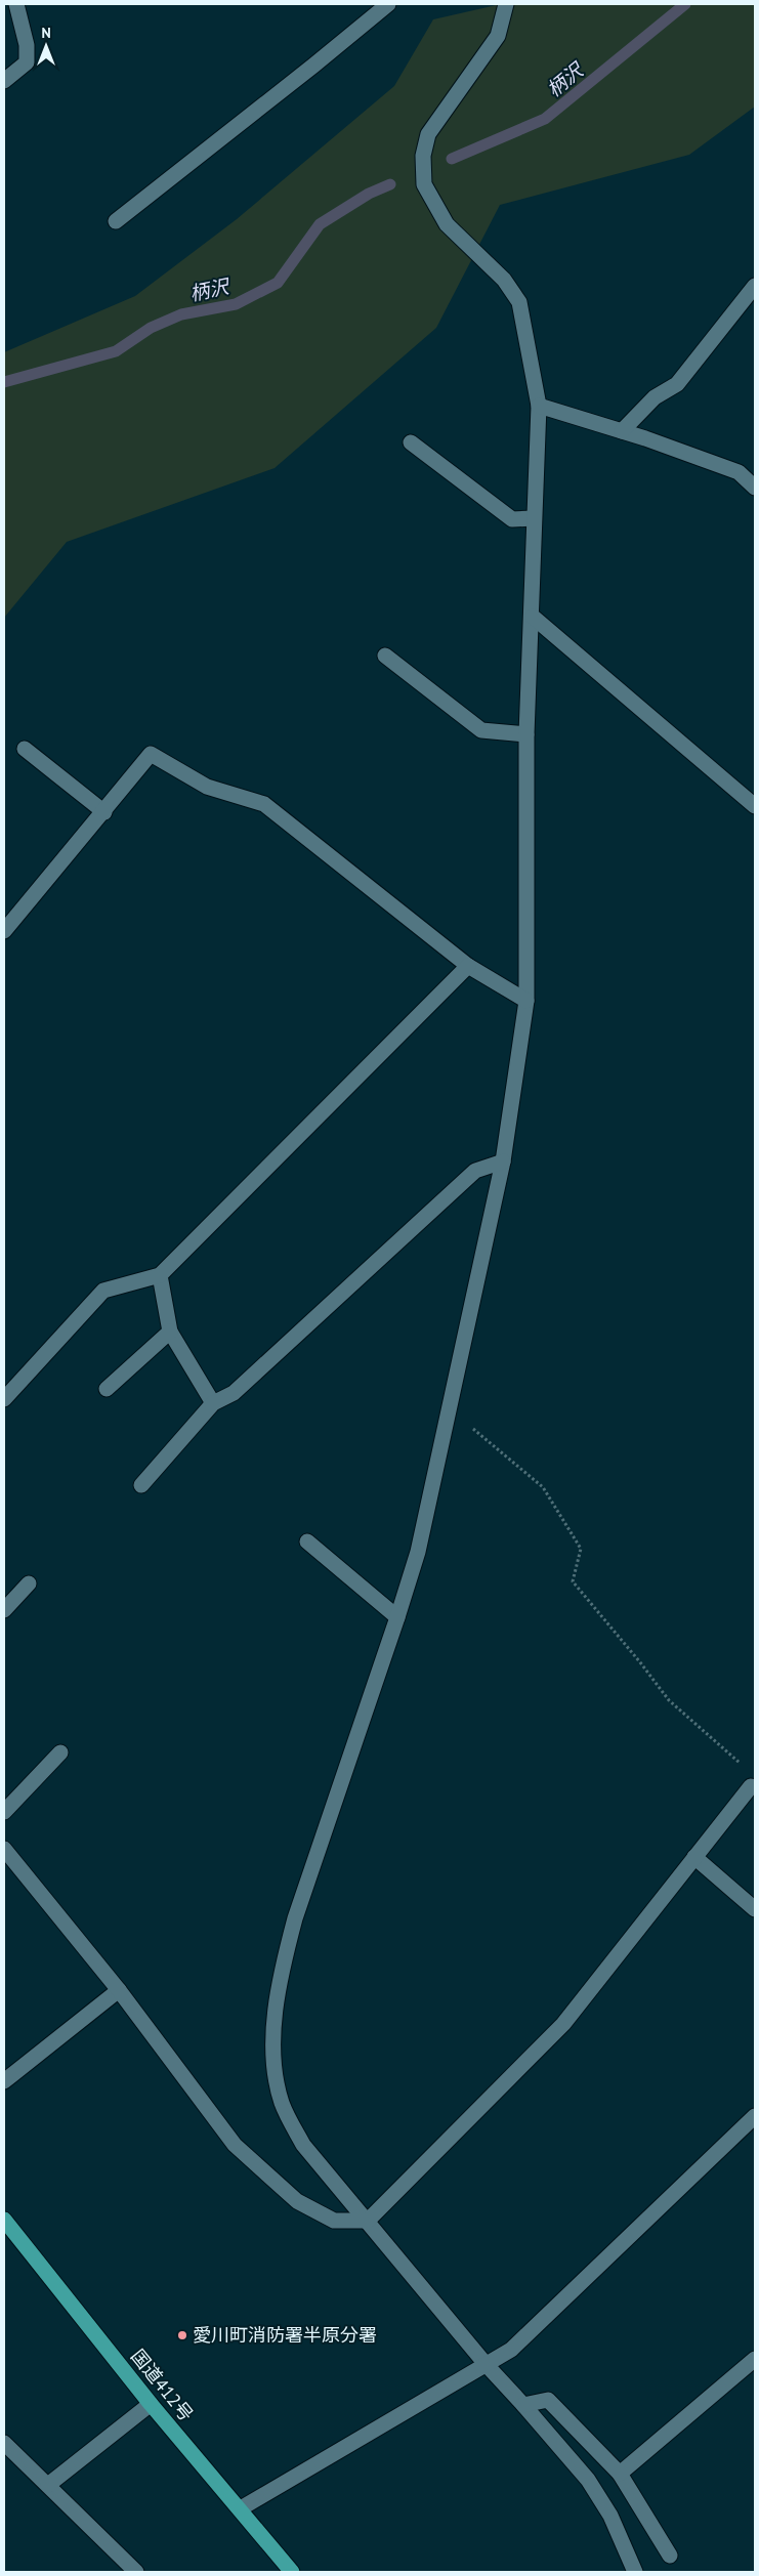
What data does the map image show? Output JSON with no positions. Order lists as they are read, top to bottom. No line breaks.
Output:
{"streets":{"highway":["国道412号"]},"water":["柄沢"],"places":["愛川町消防署半原分署"],"north":"top"}
